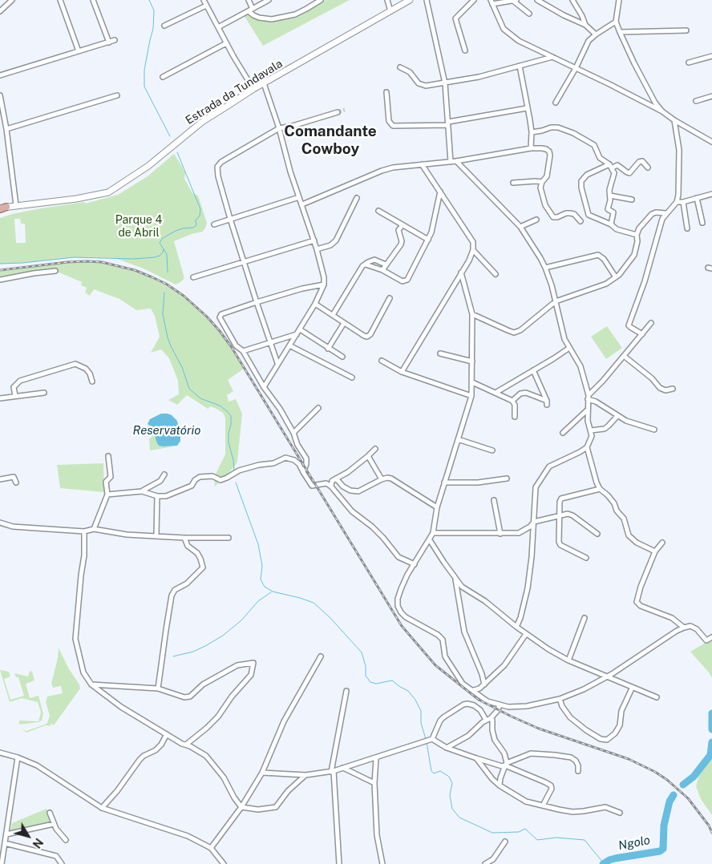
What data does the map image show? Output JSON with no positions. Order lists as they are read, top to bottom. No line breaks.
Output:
{"streets":{"main road":["Estrada da Tundavala"]},"districts":["Comandante Cowboy"],"water":["Reservatório","Ngolo"],"parks":["Parque 4 de Abril"],"north":"bottom right"}
